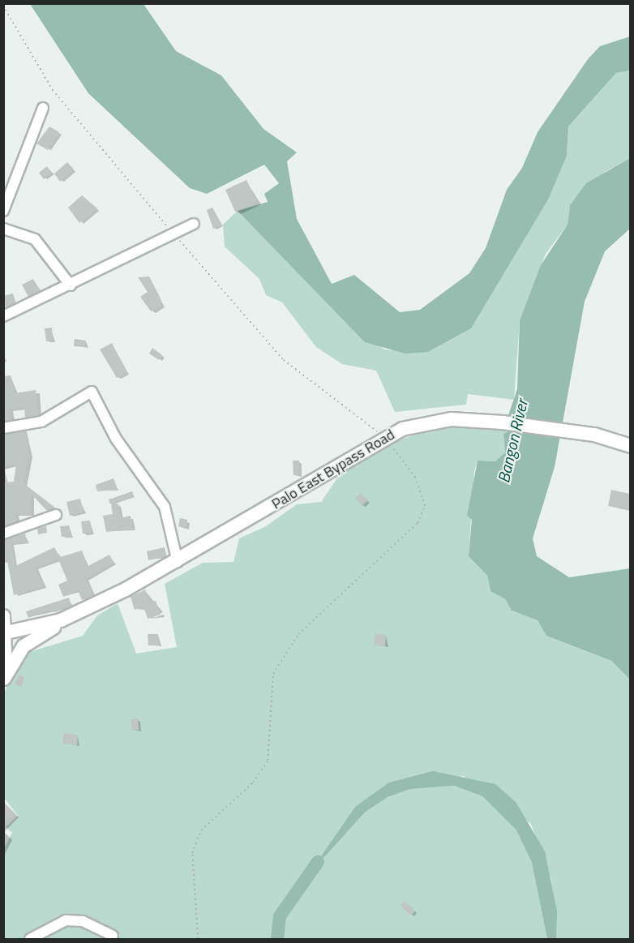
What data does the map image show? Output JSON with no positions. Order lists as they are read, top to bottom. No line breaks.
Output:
{"streets":{"main road":["Palo East Bypass Road"]},"water":["Bangon River"]}
